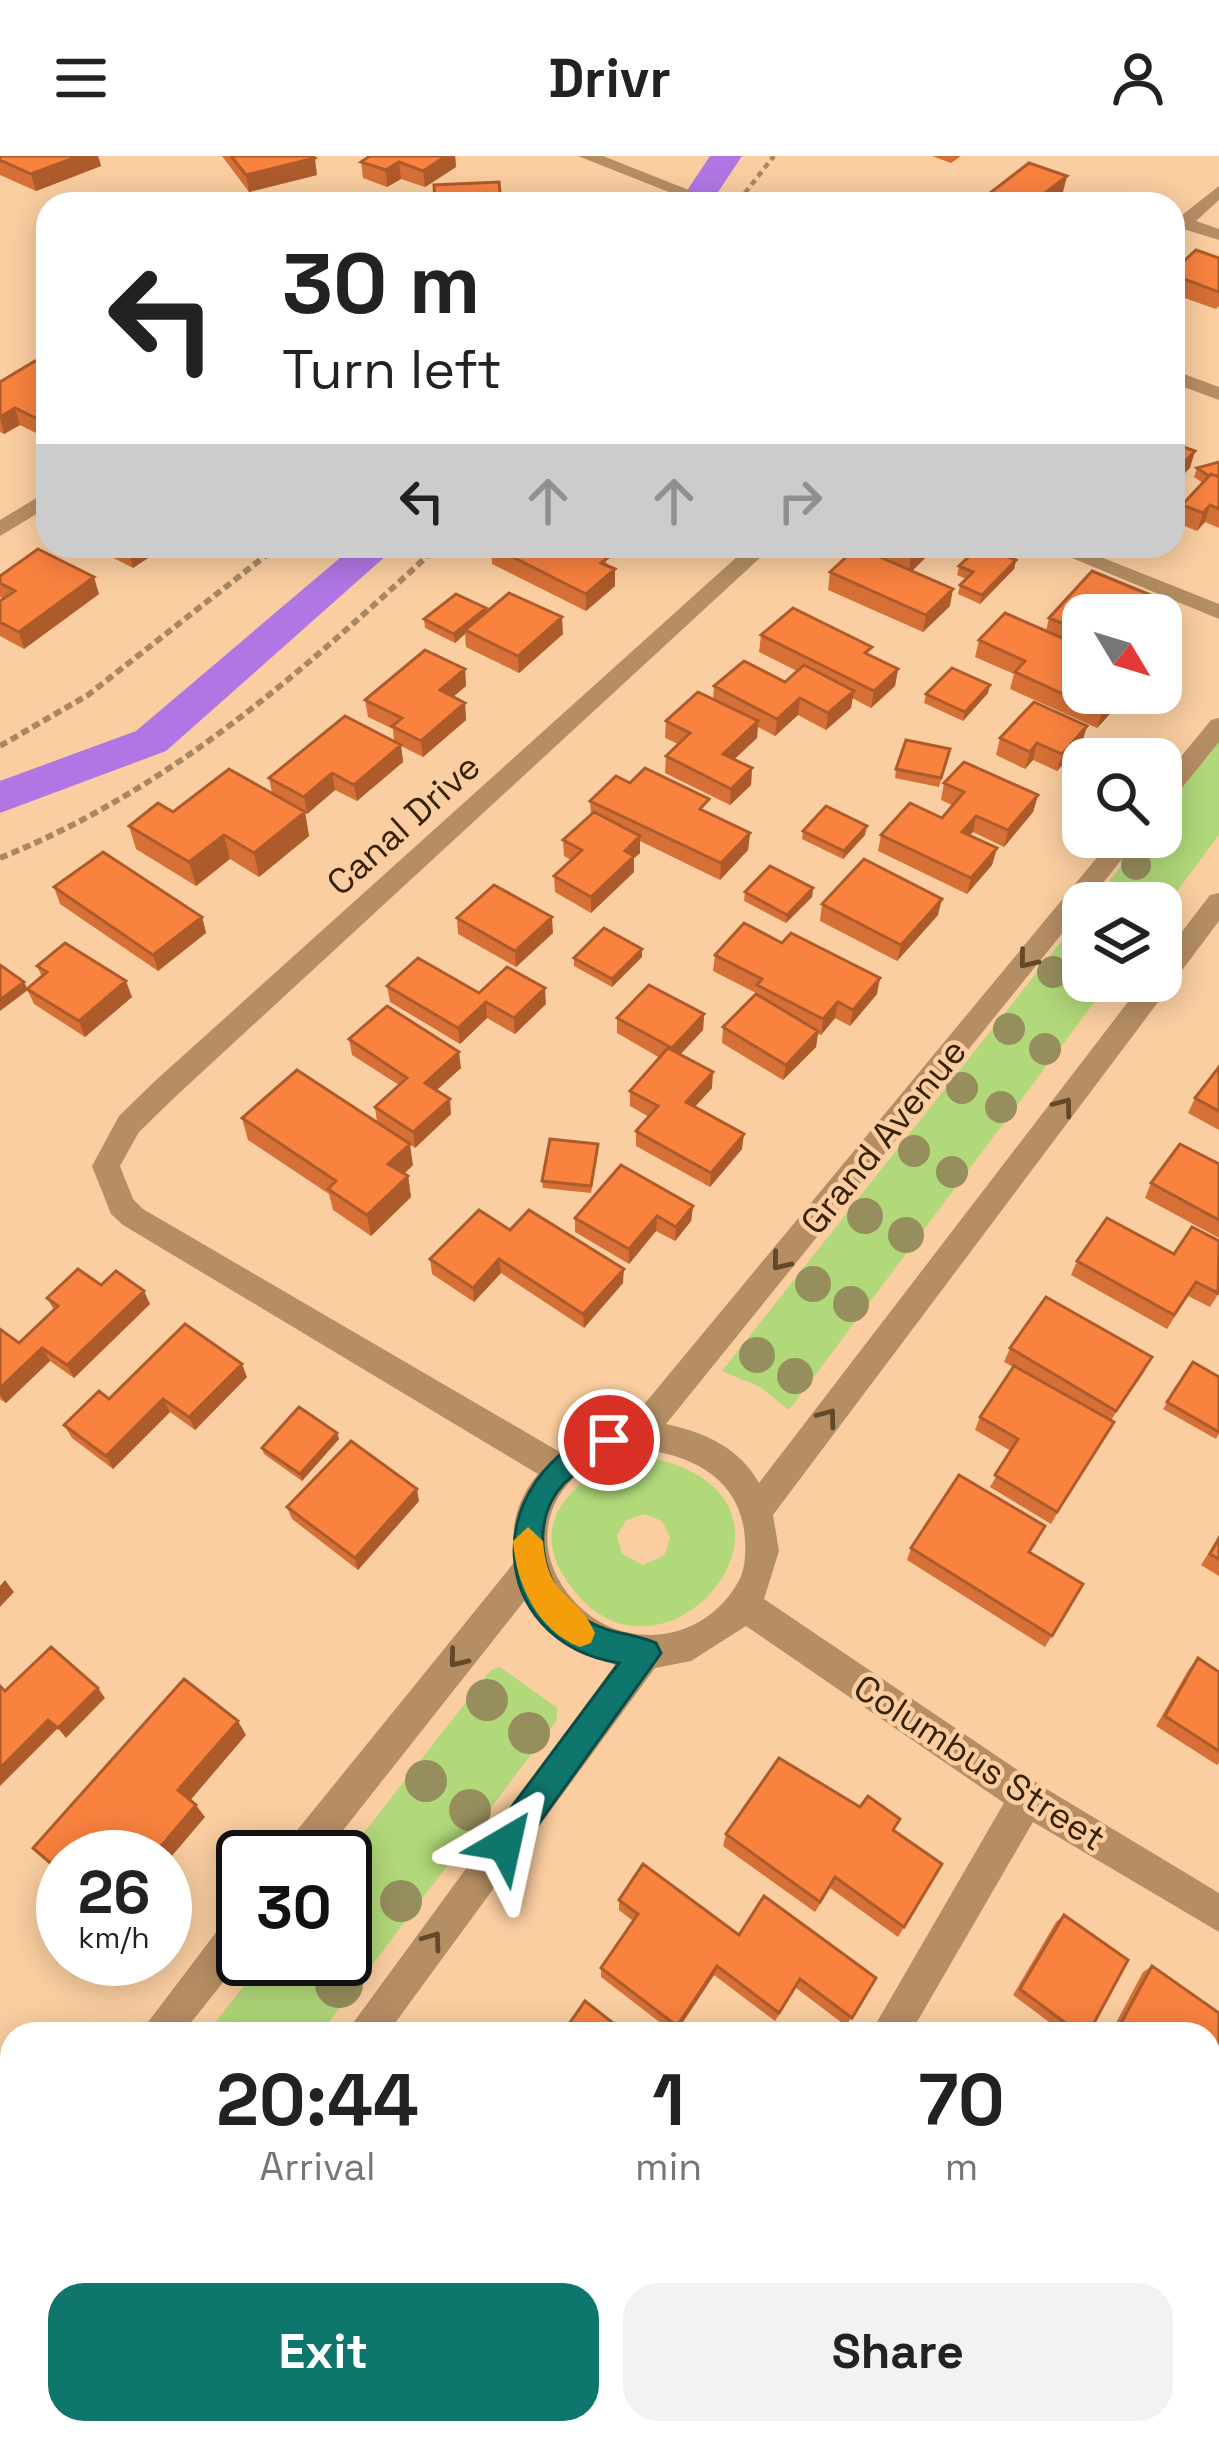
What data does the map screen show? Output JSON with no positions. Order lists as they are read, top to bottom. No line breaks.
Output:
{"streets":{"street":["Canal Drive","Grand Avenue","Columbus Street"]},"crossings":[["Canal Drive","Grand Avenue"],["Canal Drive","Columbus Street"],["Grand Avenue","Columbus Street"]],"north":"bottom right","page":{"header":"Drivr","turn":["30 m","Turn left"],"speed":"26 km/h","limit":"30","eta":["20:44","Arrival","1","min","70","m"],"buttons":["Exit","Share"]}}
